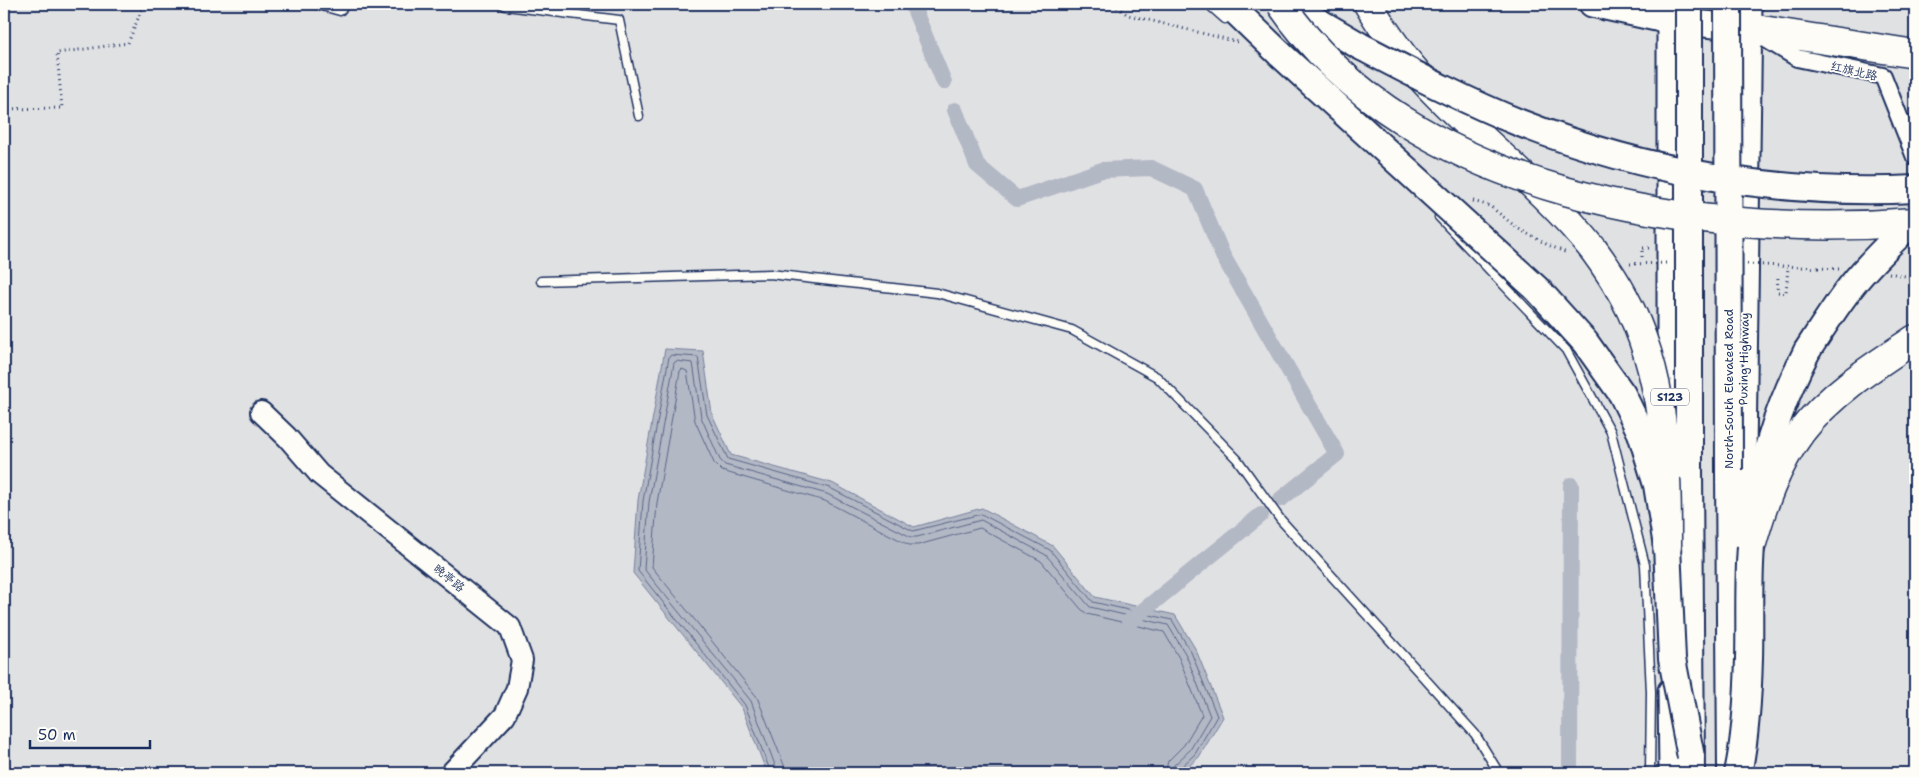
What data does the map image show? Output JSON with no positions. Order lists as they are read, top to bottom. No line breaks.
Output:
{"streets":{"highway":["North-South Elevated Road"],"main road":["Puxing Highway"],"street":["红旗北路","晚亭路"]},"crossings":[["红旗北路","Puxing Highway"]],"scale_bar":"50 m"}
